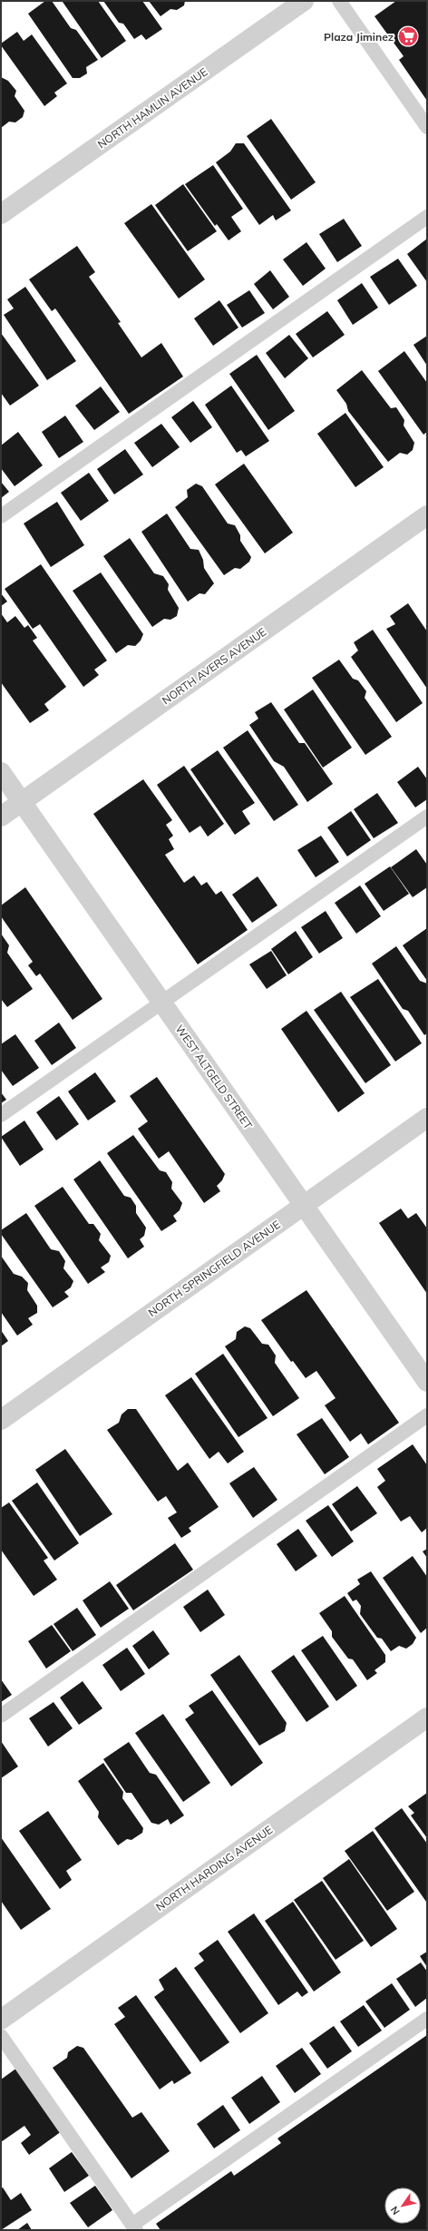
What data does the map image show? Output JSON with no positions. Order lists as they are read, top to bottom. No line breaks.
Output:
{"streets":{"street":["NORTH HAMLIN AVENUE","NORTH AVERS AVENUE","WEST ALTGELD STREET","NORTH SPRINGFIELD AVENUE","NORTH HARDING AVENUE"]},"crossings":[["NORTH AVERS AVENUE","WEST ALTGELD STREET"],["WEST ALTGELD STREET","NORTH SPRINGFIELD AVENUE"]],"places":{"supermarket":["Plaza Jiminez"]},"north":"bottom left"}
